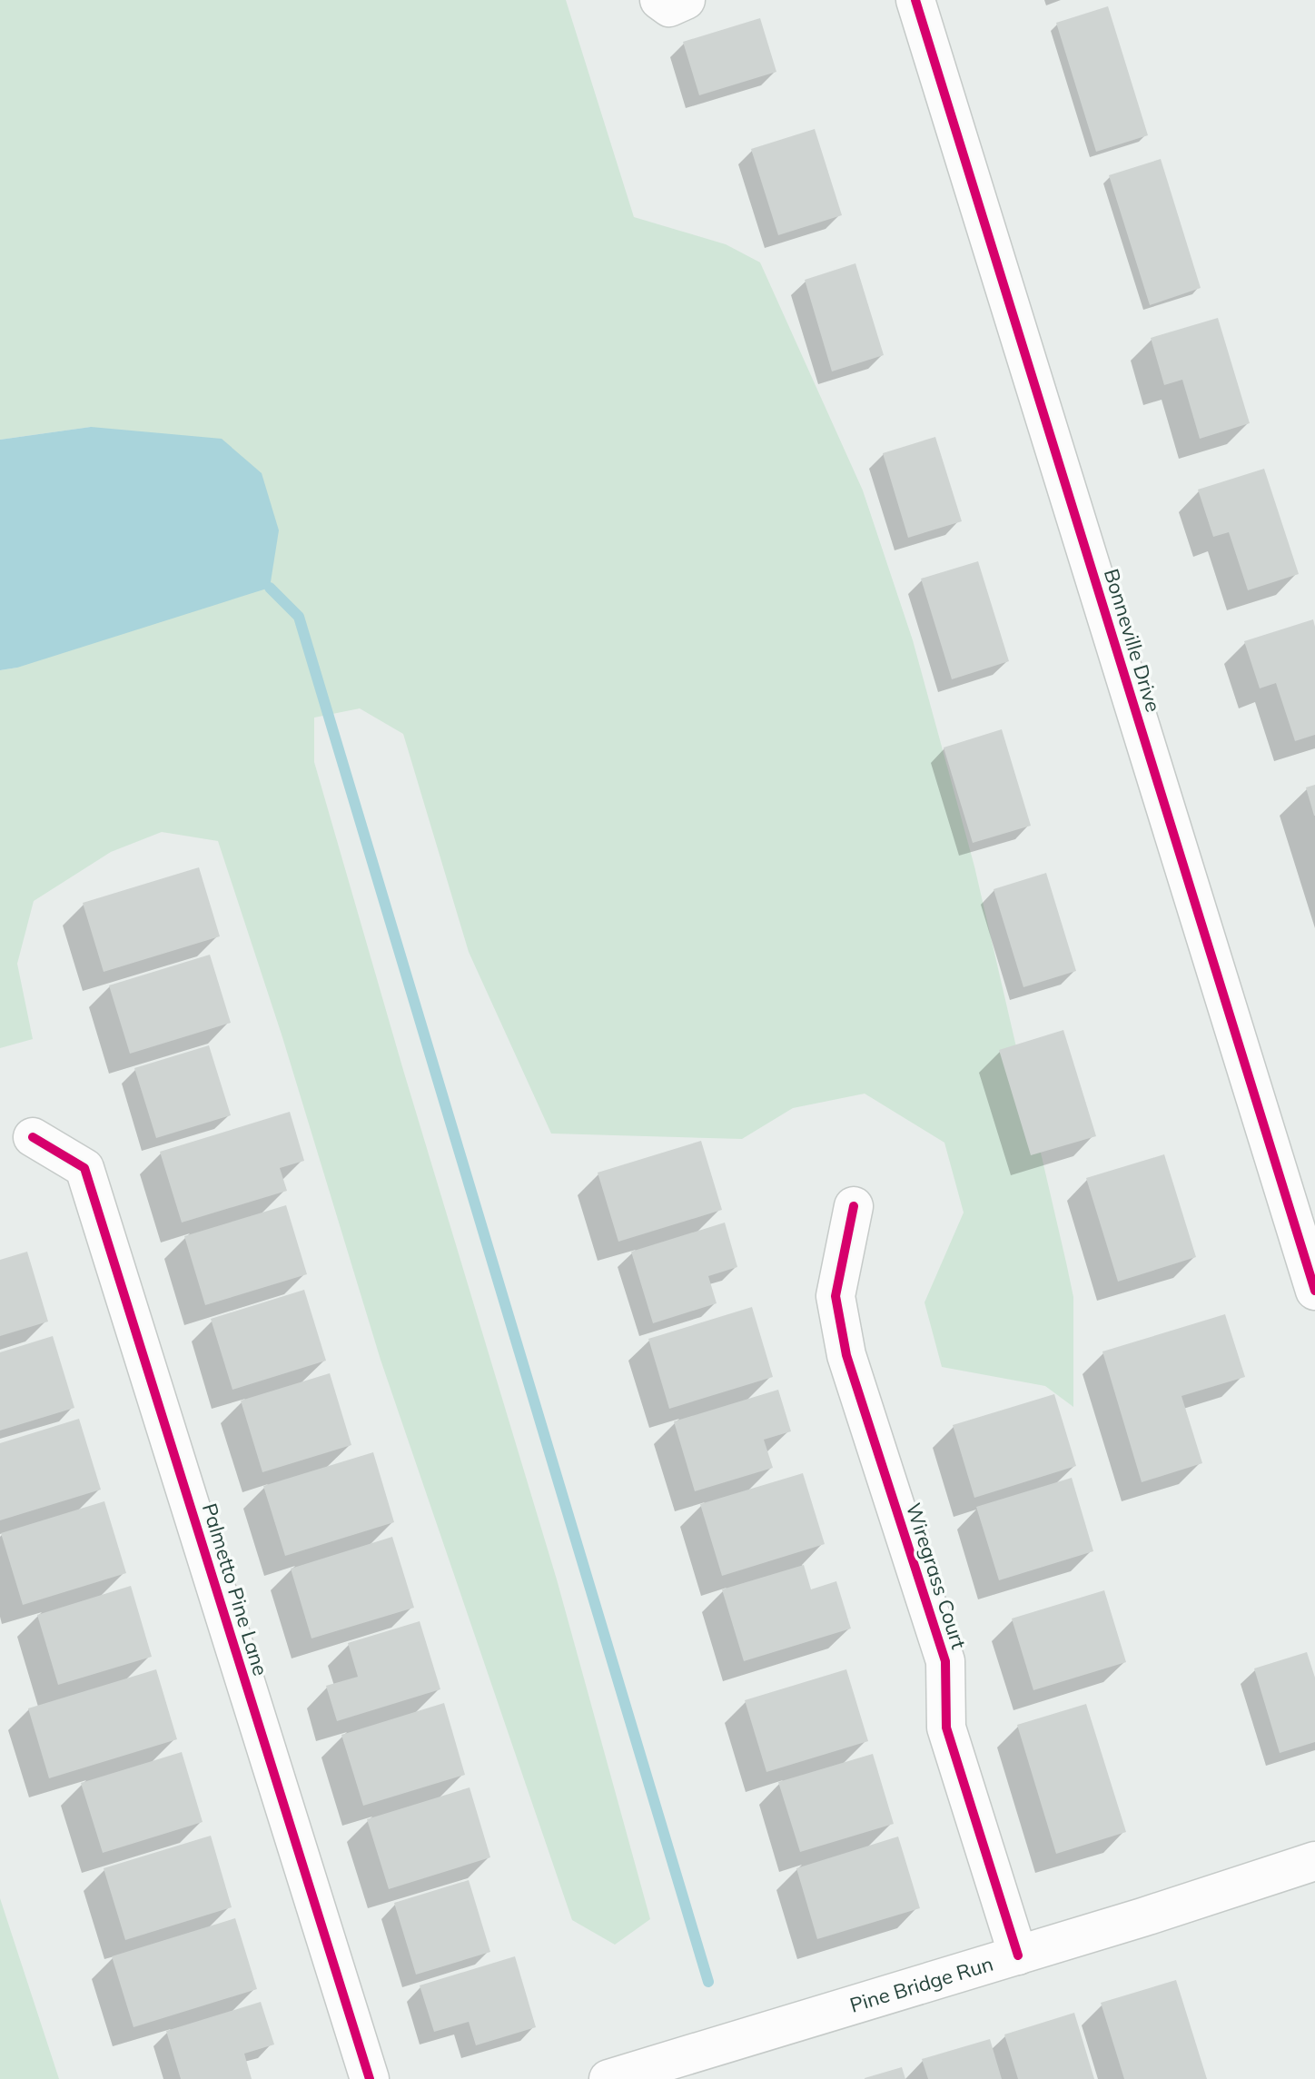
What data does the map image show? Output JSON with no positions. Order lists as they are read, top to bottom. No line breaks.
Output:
{"streets":{"street":["Bonneville Drive","Wiregrass Court","Palmetto Pine Lane","Pine Bridge Run"]},"crossings":[["Wiregrass Court","Pine Bridge Run"]]}
